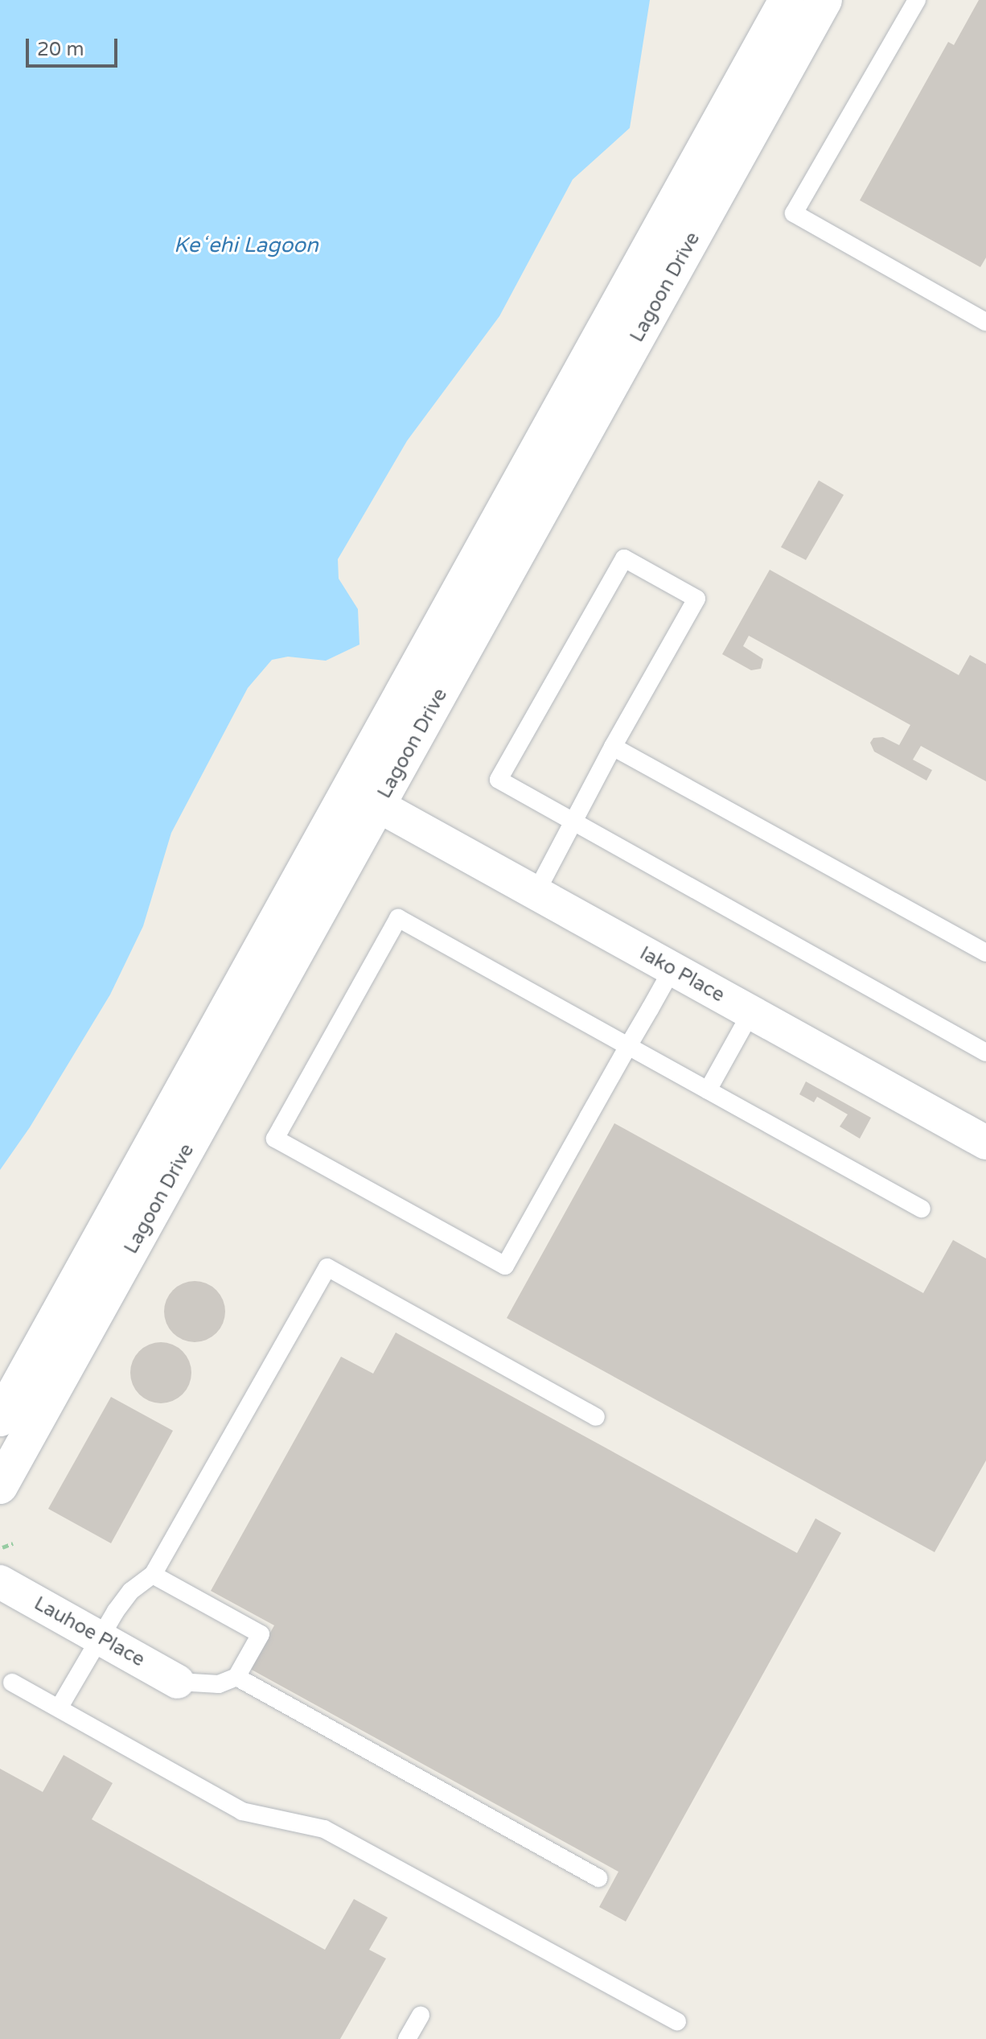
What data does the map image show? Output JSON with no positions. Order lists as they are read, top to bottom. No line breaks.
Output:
{"streets":{"street":["Lagoon Drive","Iako Place","Lauhoe Place"]},"crossings":[["Lagoon Drive","Iako Place"]],"water":["Keʻehi Lagoon"],"scale_bar":"20 m"}
